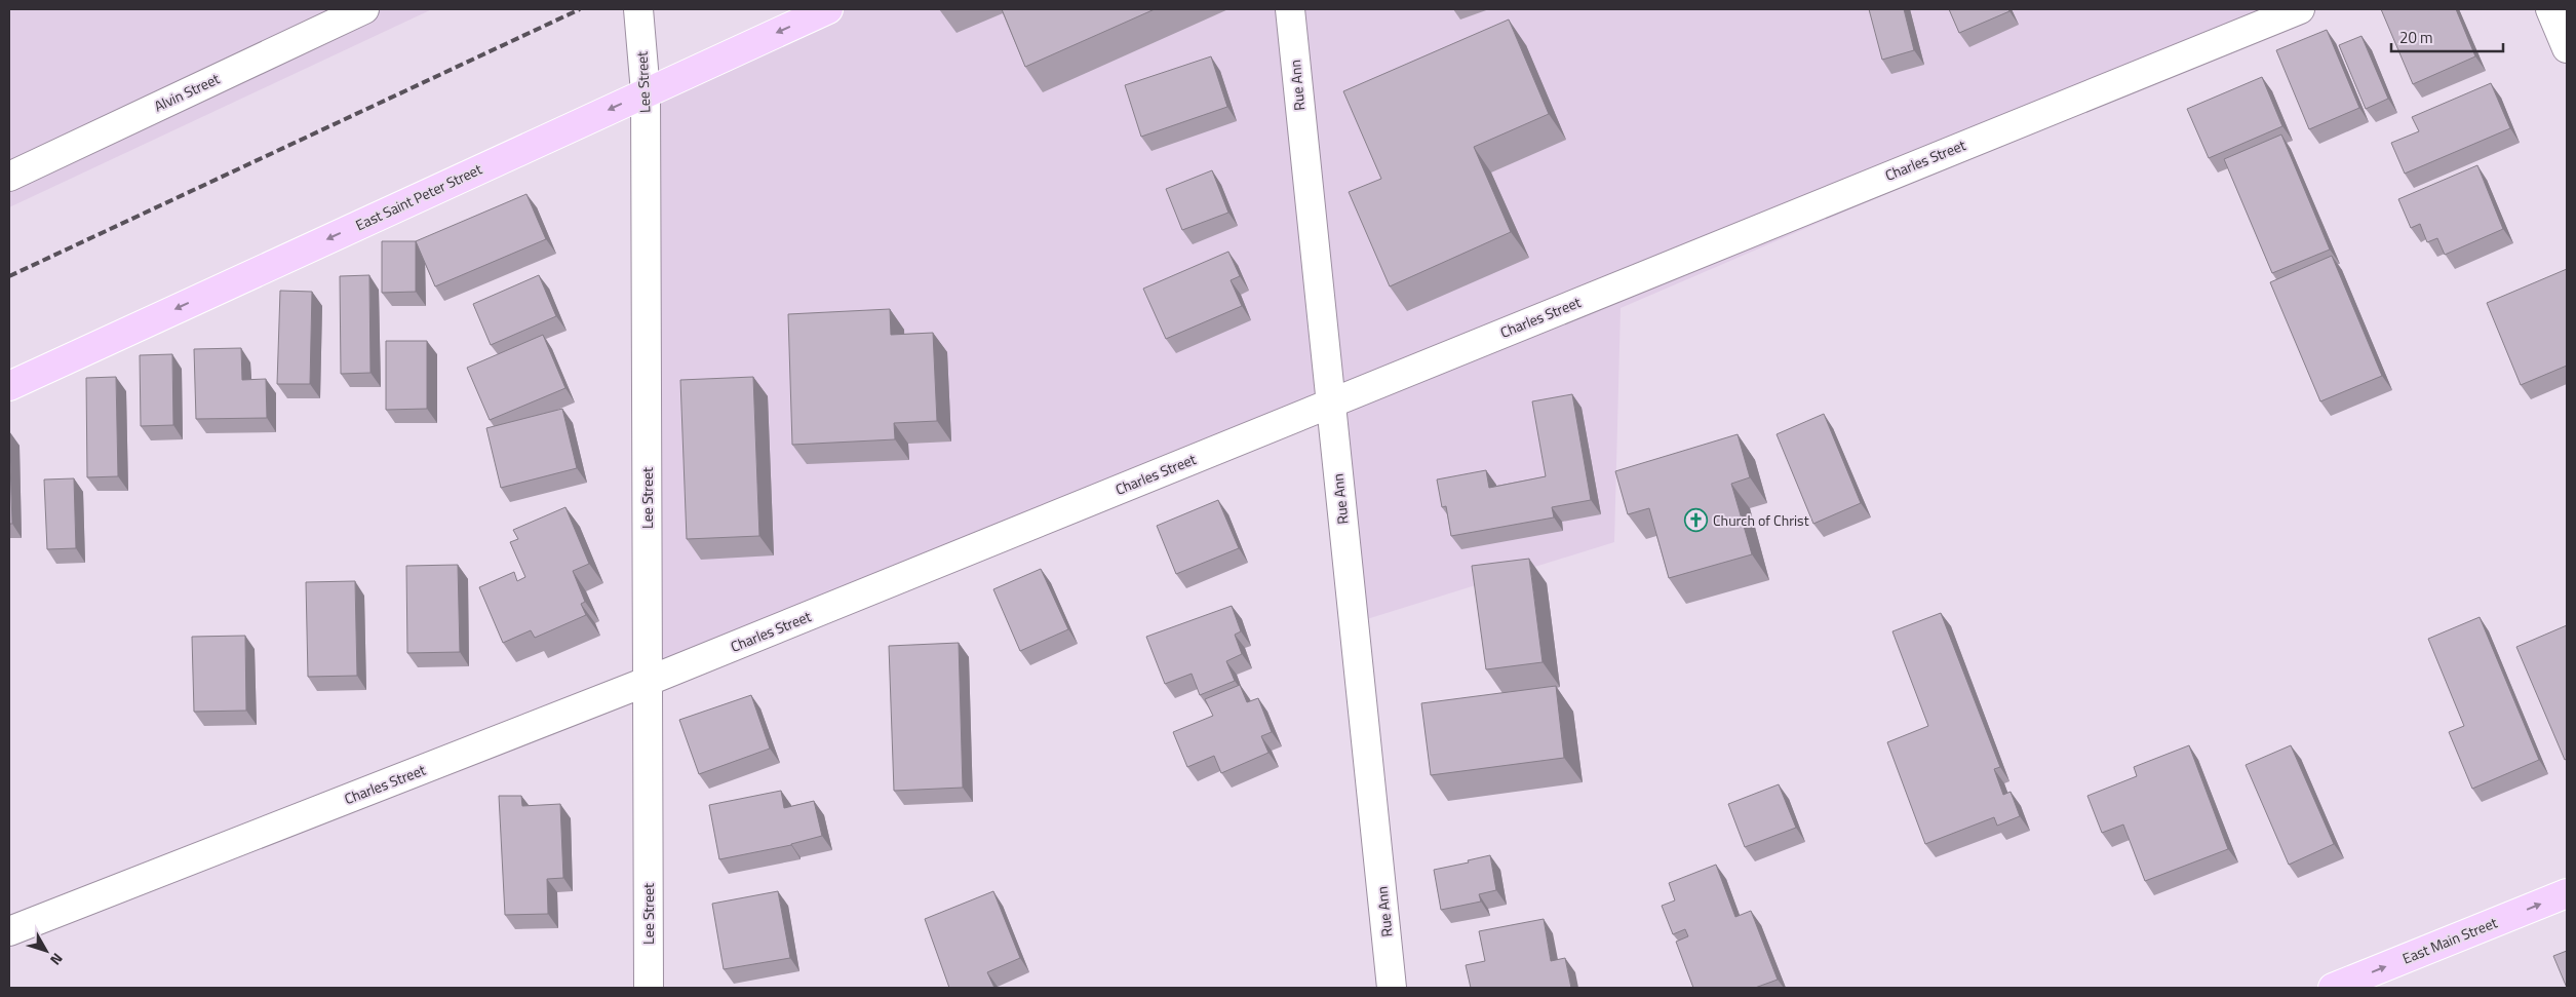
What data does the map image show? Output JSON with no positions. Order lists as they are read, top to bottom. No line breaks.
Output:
{"streets":{"main road":["East Saint Peter Street","East Main Street"],"street":["Lee Street","Rue Ann","Alvin Street","Charles Street"]},"crossings":[["Lee Street","Charles Street"],["Lee Street","East Saint Peter Street"],["Rue Ann","Charles Street"]],"one_way":["East Saint Peter Street","East Main Street"],"places":{"church":["Church of Christ"]},"scale_bar":"20 m","north":"bottom right"}
